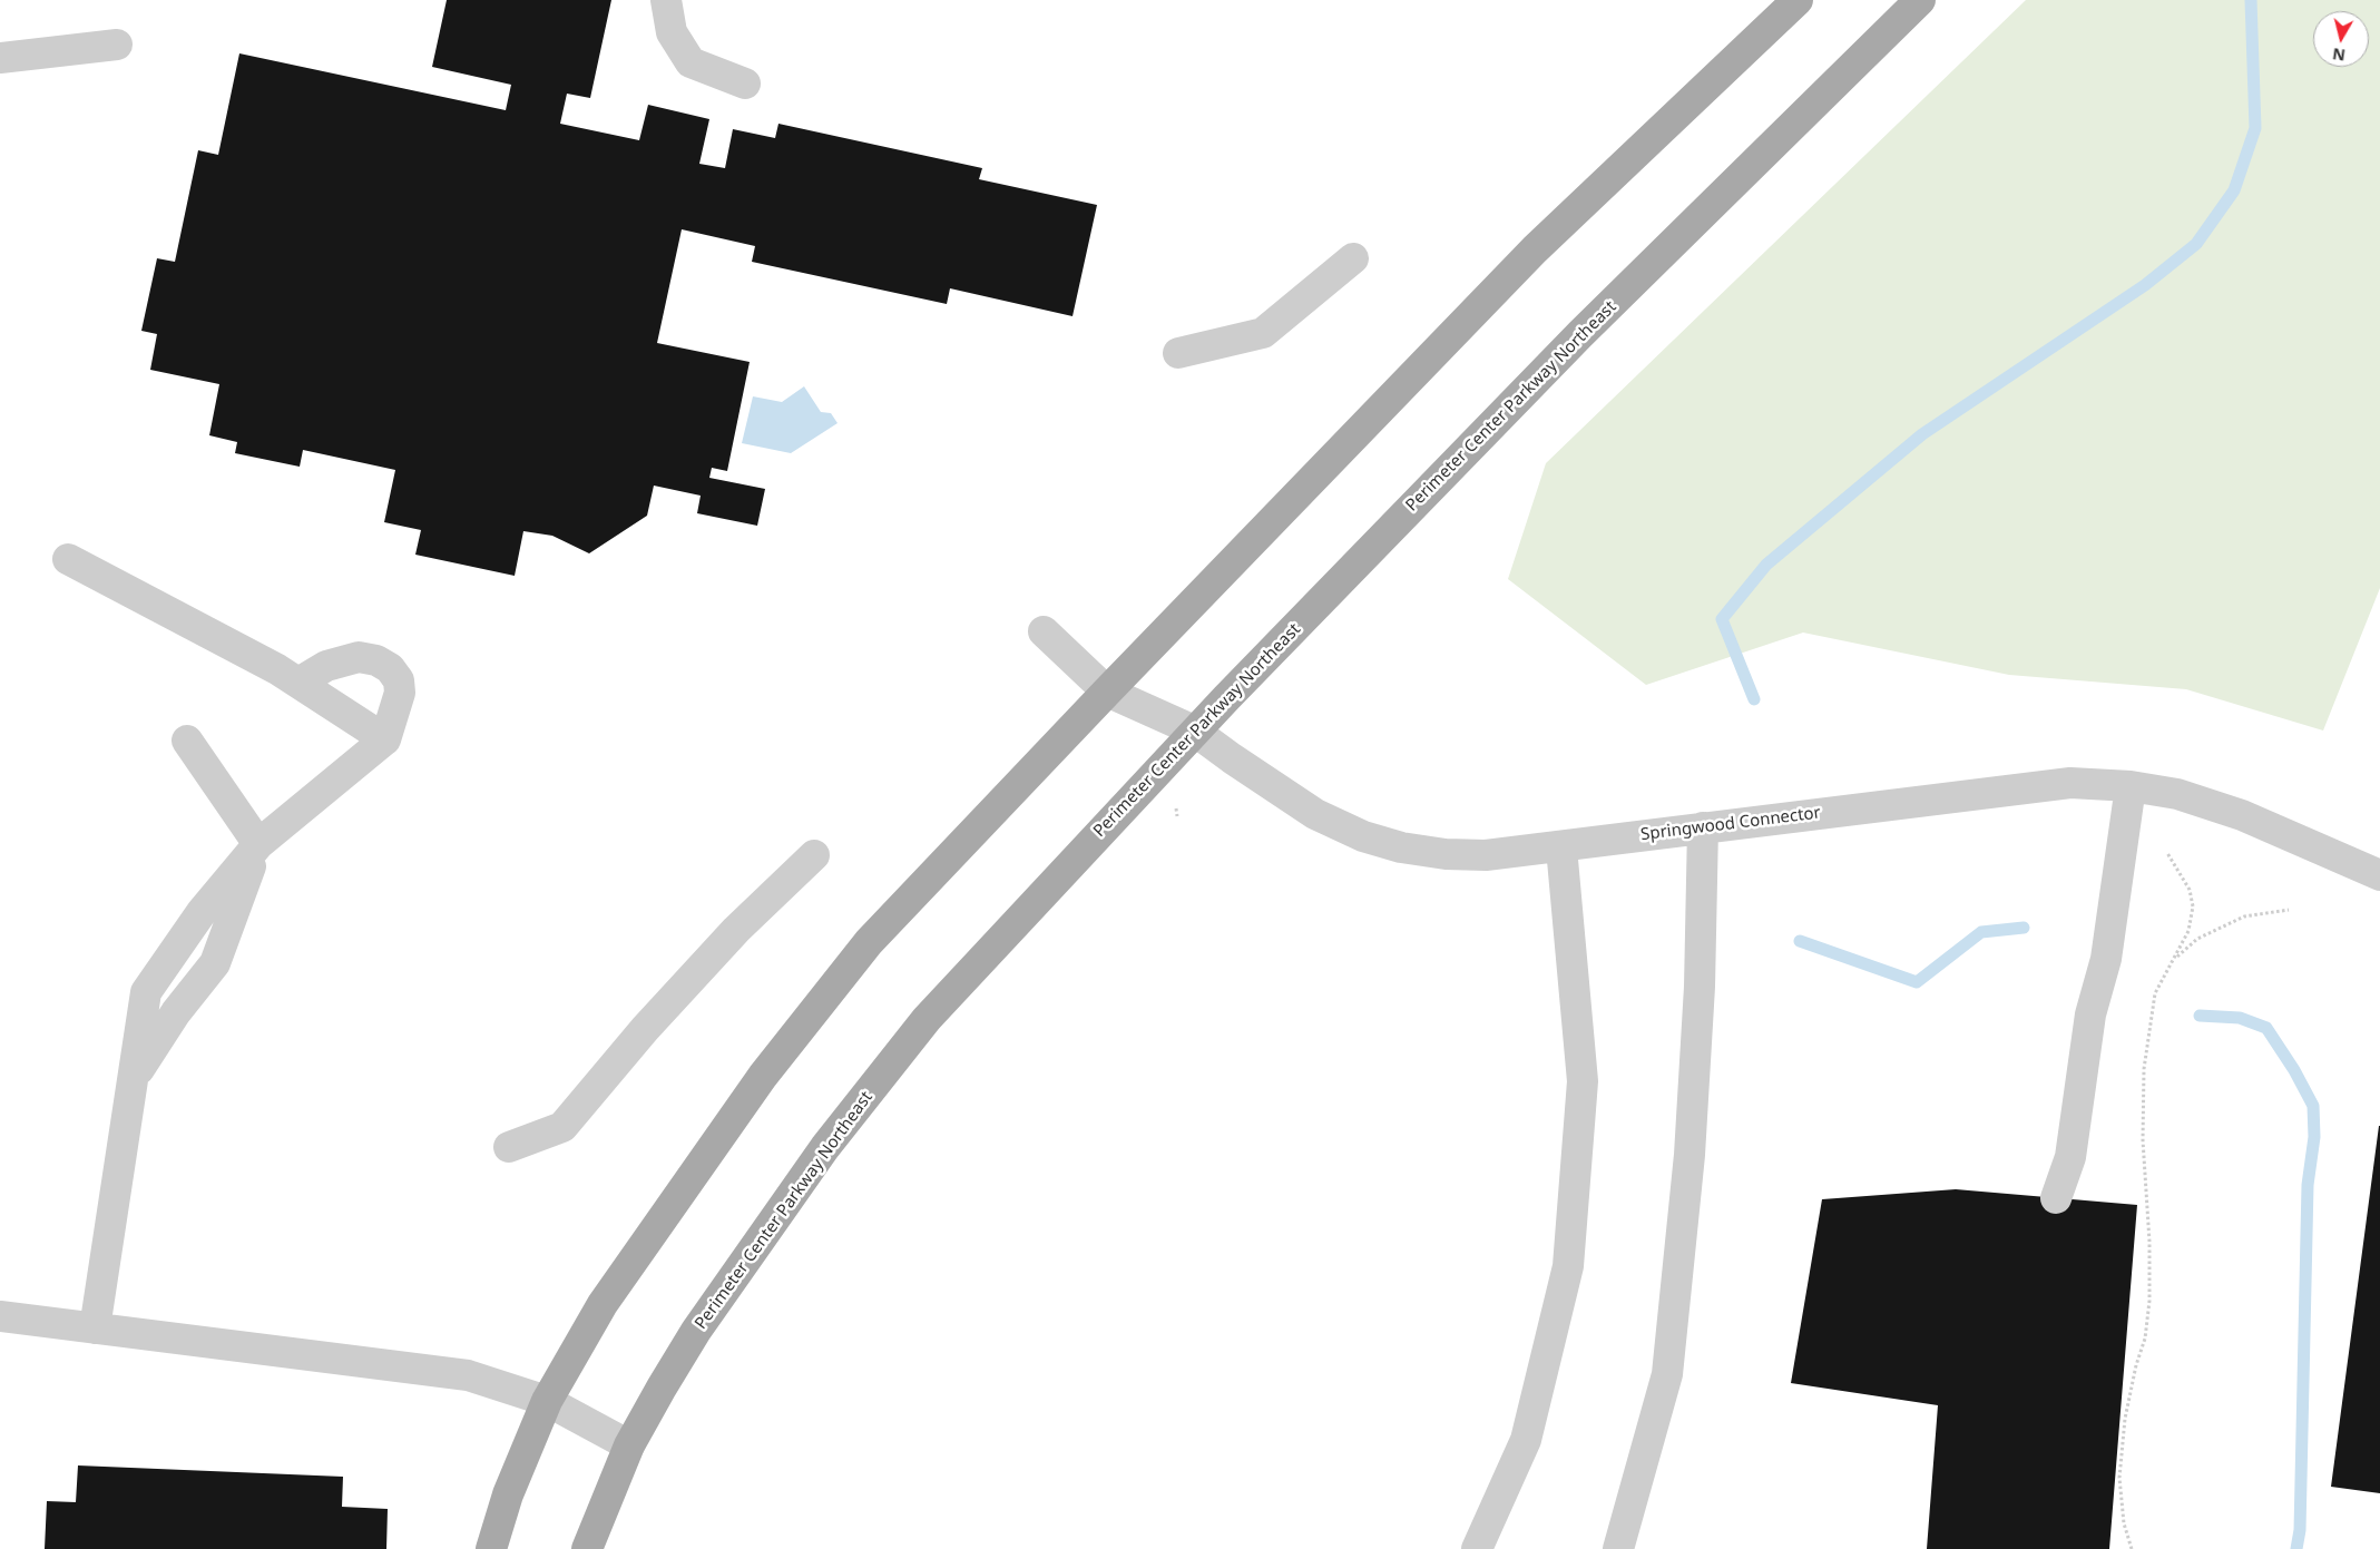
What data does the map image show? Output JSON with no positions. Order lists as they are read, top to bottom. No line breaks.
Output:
{"streets":{"main road":["Perimeter Center Parkway Northeast"],"street":["Springwood Connector"]},"crossings":[["Perimeter Center Parkway Northeast","Springwood Connector"]],"north":"bottom"}
